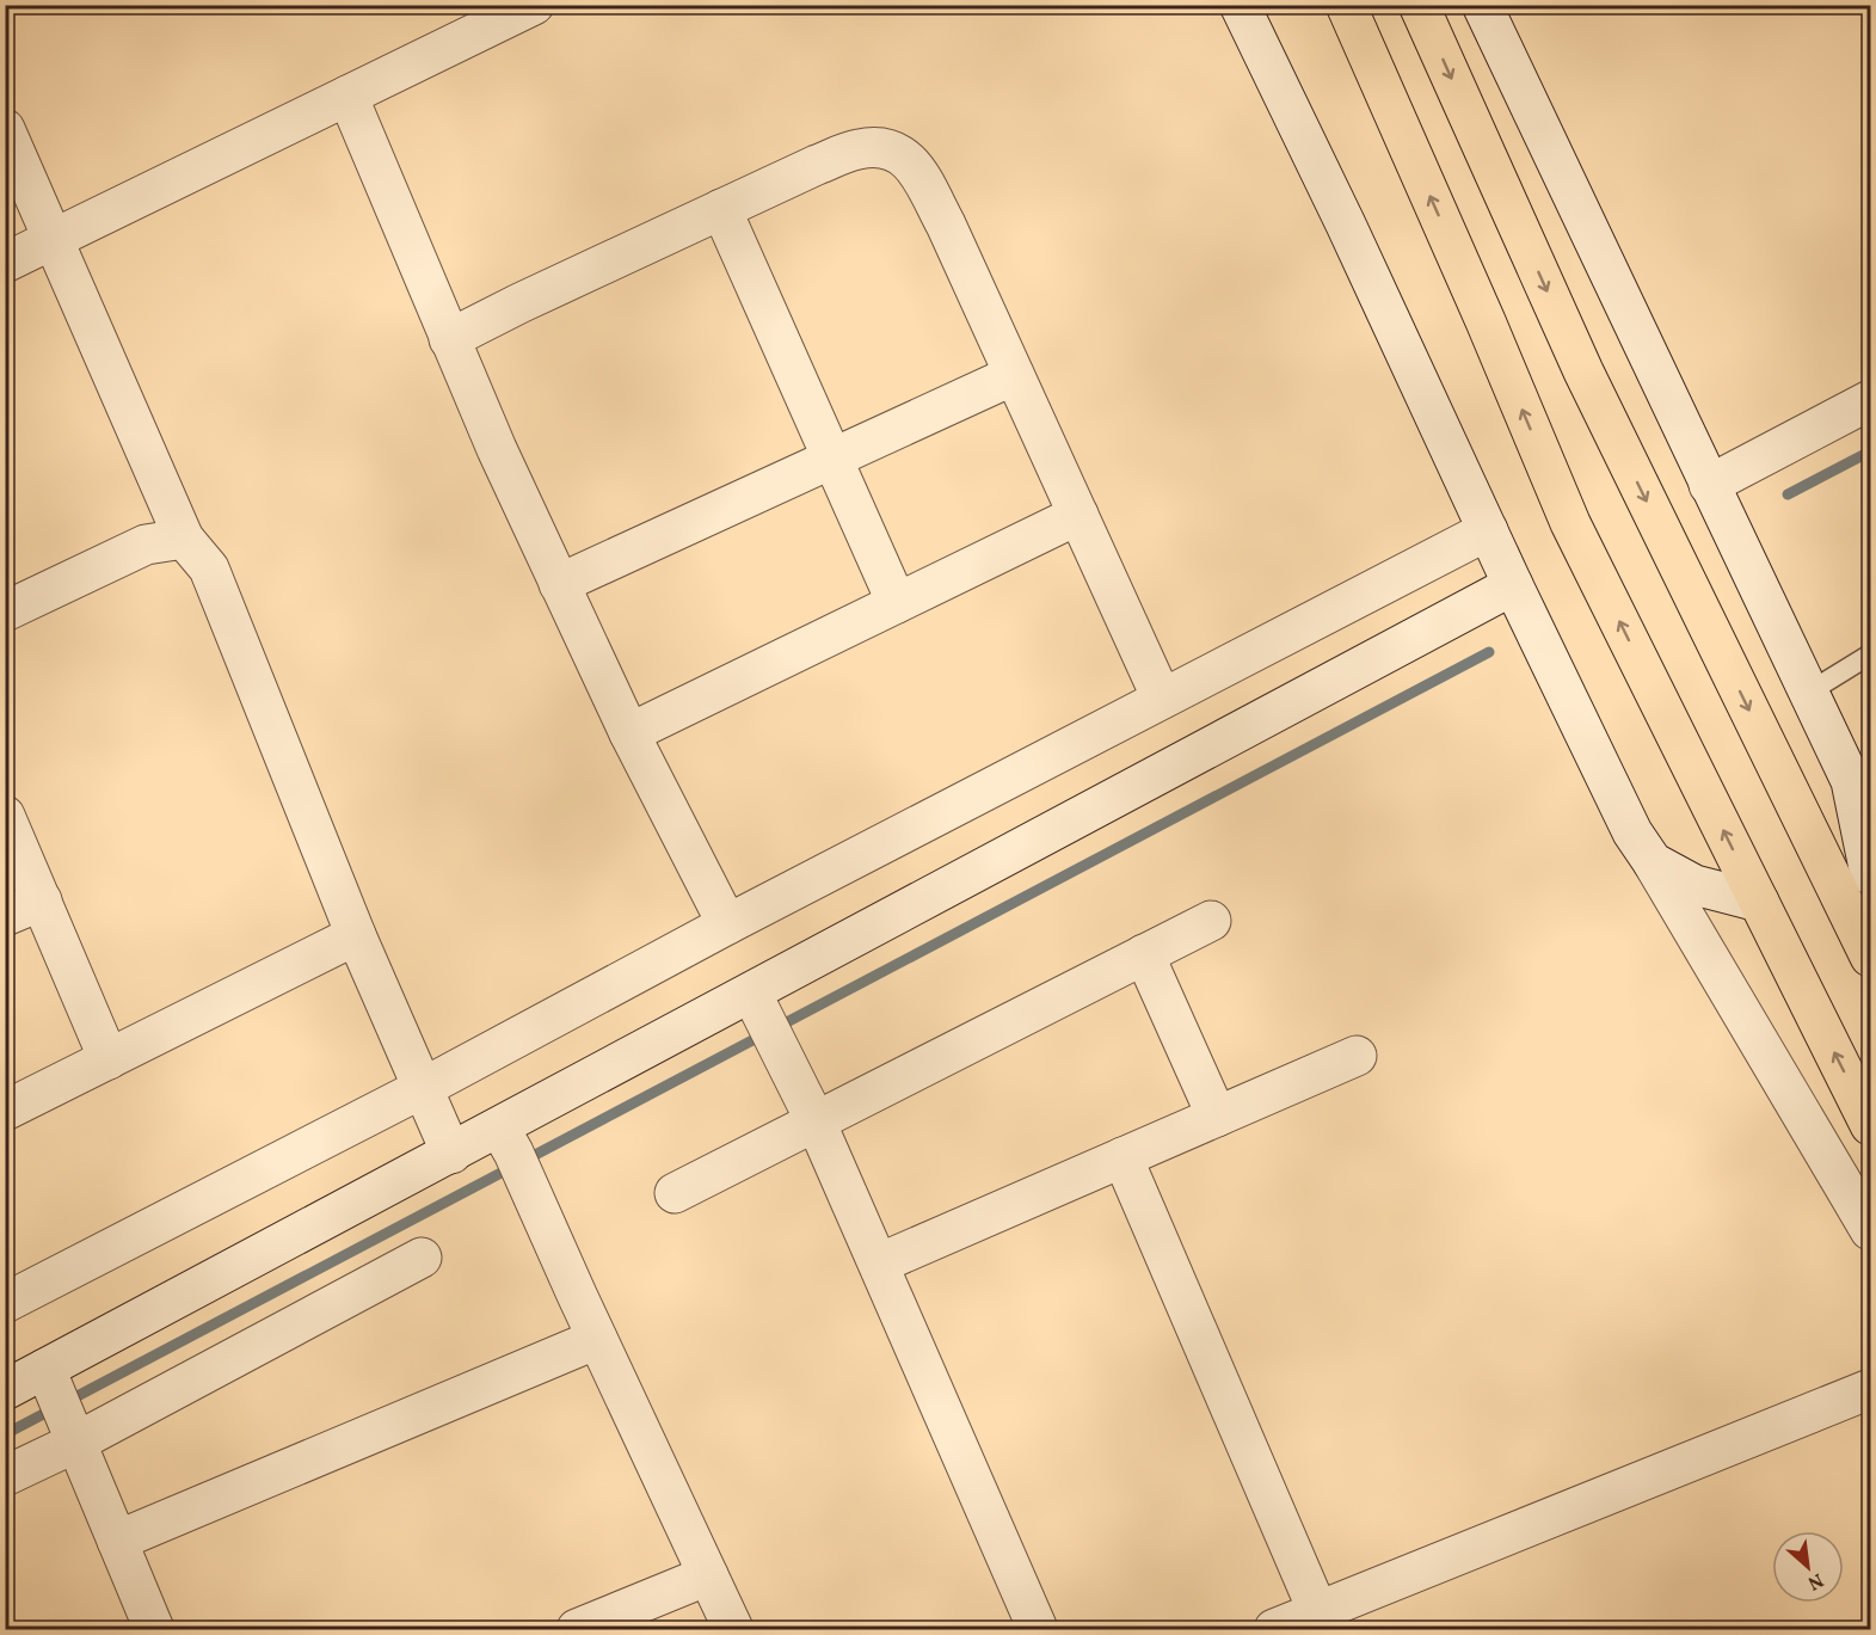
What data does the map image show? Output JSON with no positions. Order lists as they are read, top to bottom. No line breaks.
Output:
{"north":"bottom right"}
